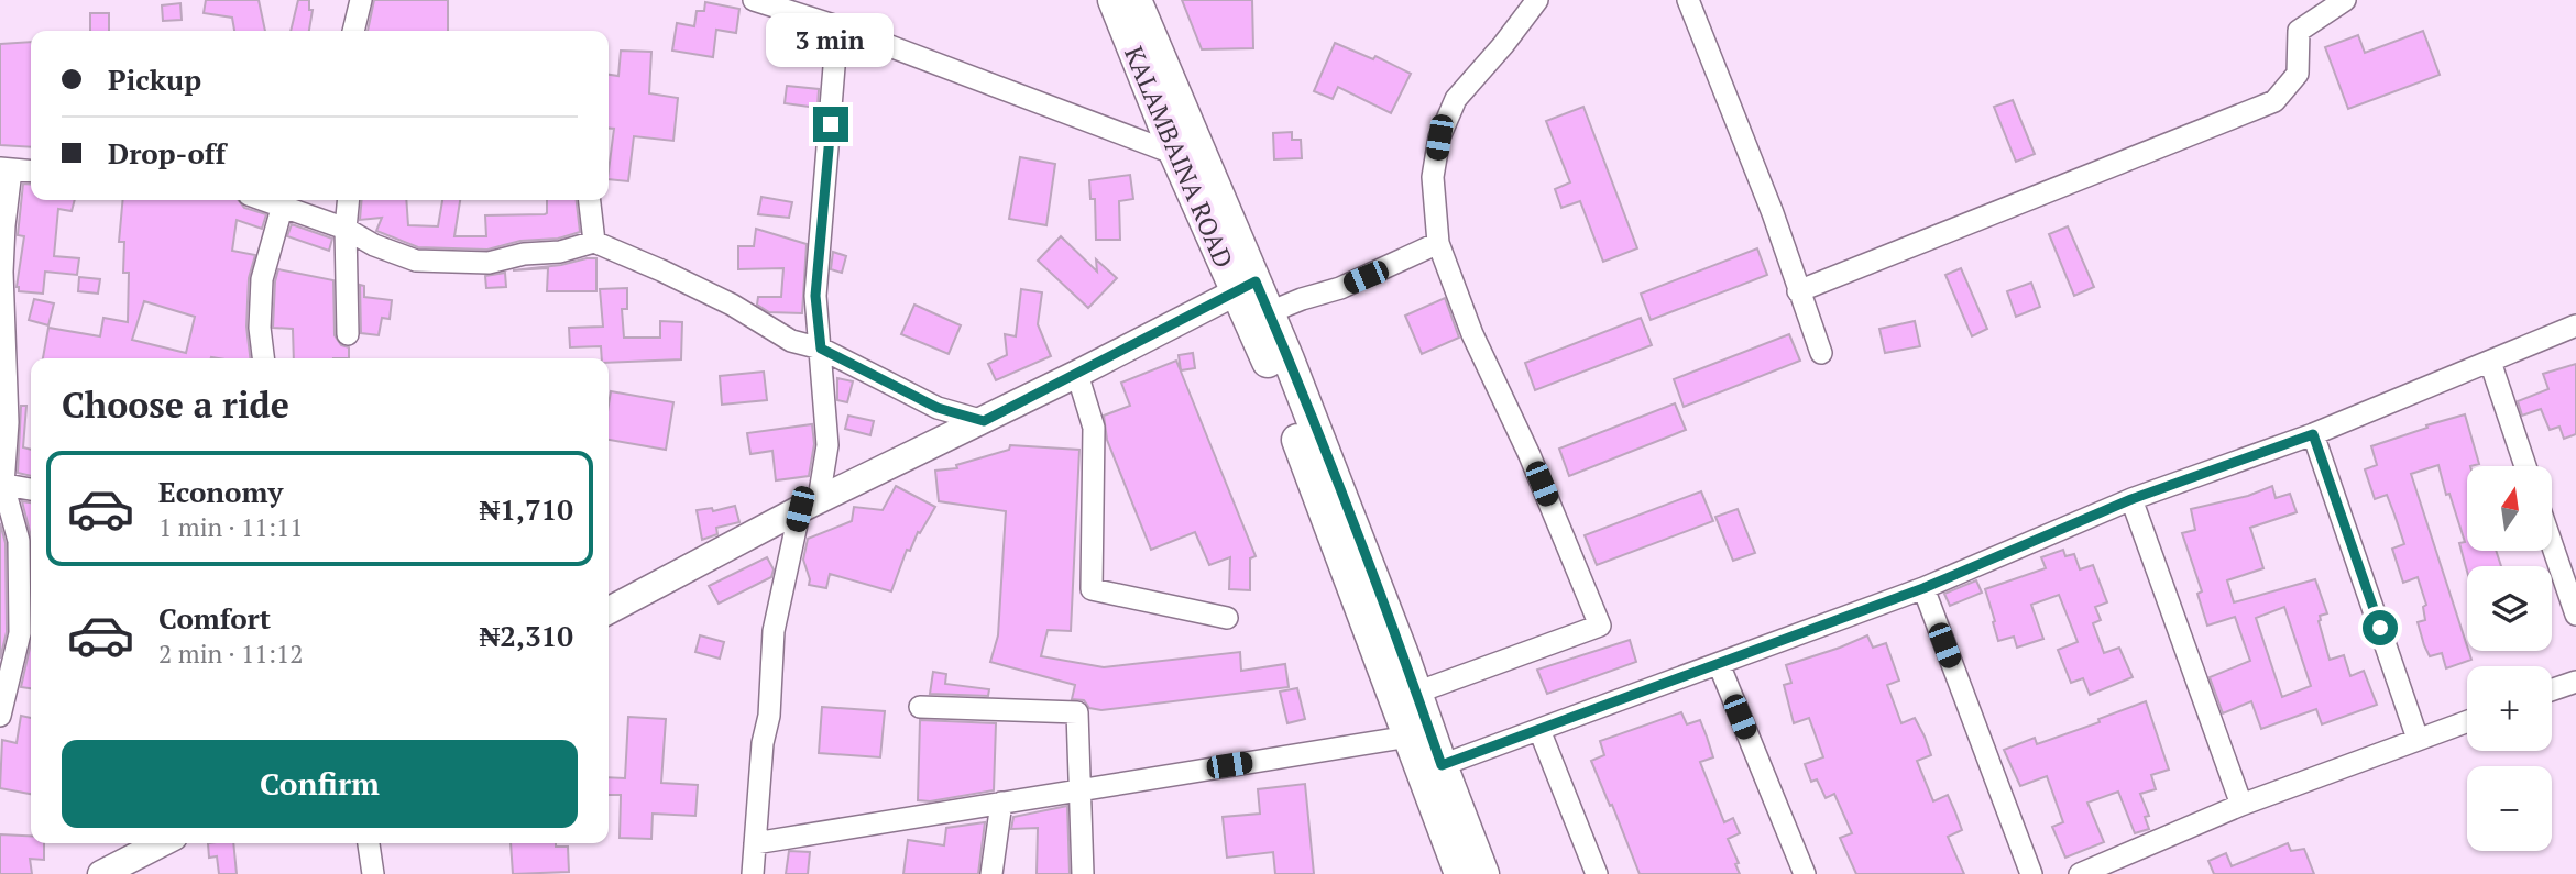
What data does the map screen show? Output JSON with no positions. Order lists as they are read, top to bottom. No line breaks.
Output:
{"streets":{"main road":["KALAMBAINA ROAD"]},"north":"top","page":{"bubble":"3 min","banner":["Pickup","Drop-off"],"heading":"Choose a ride","list":[{"name":"Economy","note":"1 min · 11:11","value":"₦1,710"},{"name":"Comfort","note":"2 min · 11:12","value":"₦2,310"}],"map_buttons":["+","−"],"buttons":"Confirm"}}
